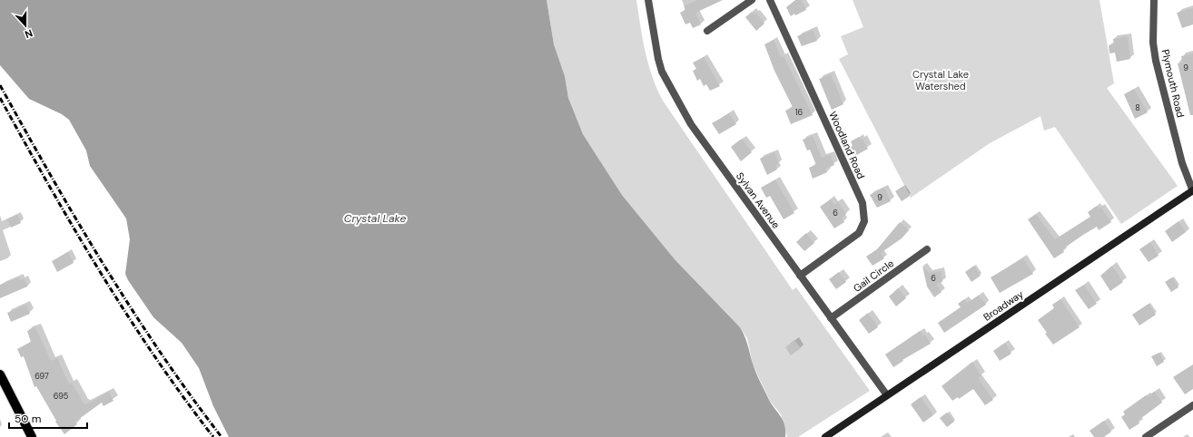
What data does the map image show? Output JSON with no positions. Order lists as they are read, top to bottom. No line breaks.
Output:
{"streets":{"street":["Plymouth Road","Woodland Road","Sylvan Avenue","Gail Circle","Broadway"]},"crossings":[["Plymouth Road","Broadway"],["Woodland Road","Sylvan Avenue"],["Sylvan Avenue","Gail Circle"],["Sylvan Avenue","Broadway"]],"water":["Crystal Lake"],"parks":["Crystal Lake Watershed"],"house_numbers":["9","8","16","9","6","6","697","695"],"scale_bar":"50 m","north":"bottom"}
